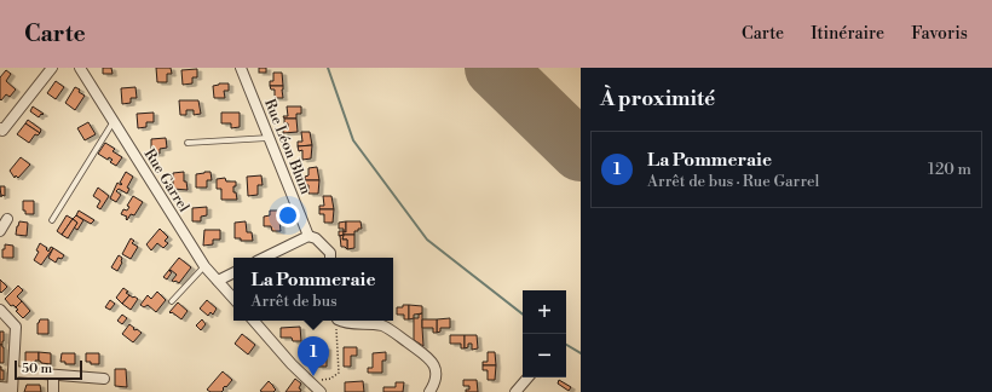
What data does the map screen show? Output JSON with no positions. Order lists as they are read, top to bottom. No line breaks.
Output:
{"streets":{"street":["Rue Léon Blum","Rue Garrel"]},"scale_bar":"50 m","page":{"header":"Carte","nav":["Carte","Itinéraire","Favoris"],"heading":"À proximité","list":[{"mark":"1","name":"La Pommeraie","note":"Arrêt de bus · Rue Garrel","value":"120 m"}],"popup":["La Pommeraie","Arrêt de bus"],"map_buttons":["+","−"],"pins":"1","scale":"50 m"}}
